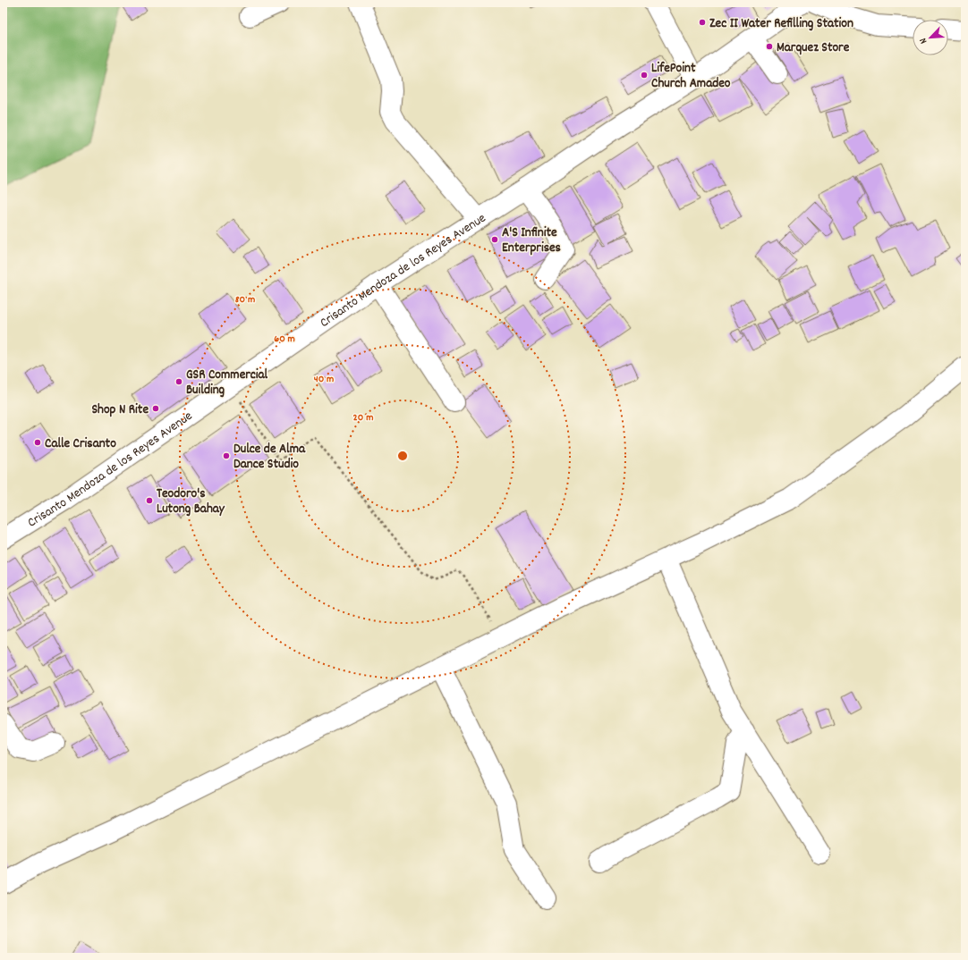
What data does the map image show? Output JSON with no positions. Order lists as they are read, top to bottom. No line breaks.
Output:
{"streets":{"street":["Crisanto Mendoza de los Reyes Avenue"]},"places":["Zec II Water Refilling Station","Marquez Store","LifePoint Church Amadeo","A'S Infinite Enterprises","GSR Commercial Building","Shop N Rite","Calle Crisanto","Dulce de Alma Dance Studio","Teodoro's Lutong Bahay"],"north":"bottom left","rings":["80 m","60 m","40 m","20 m"]}
